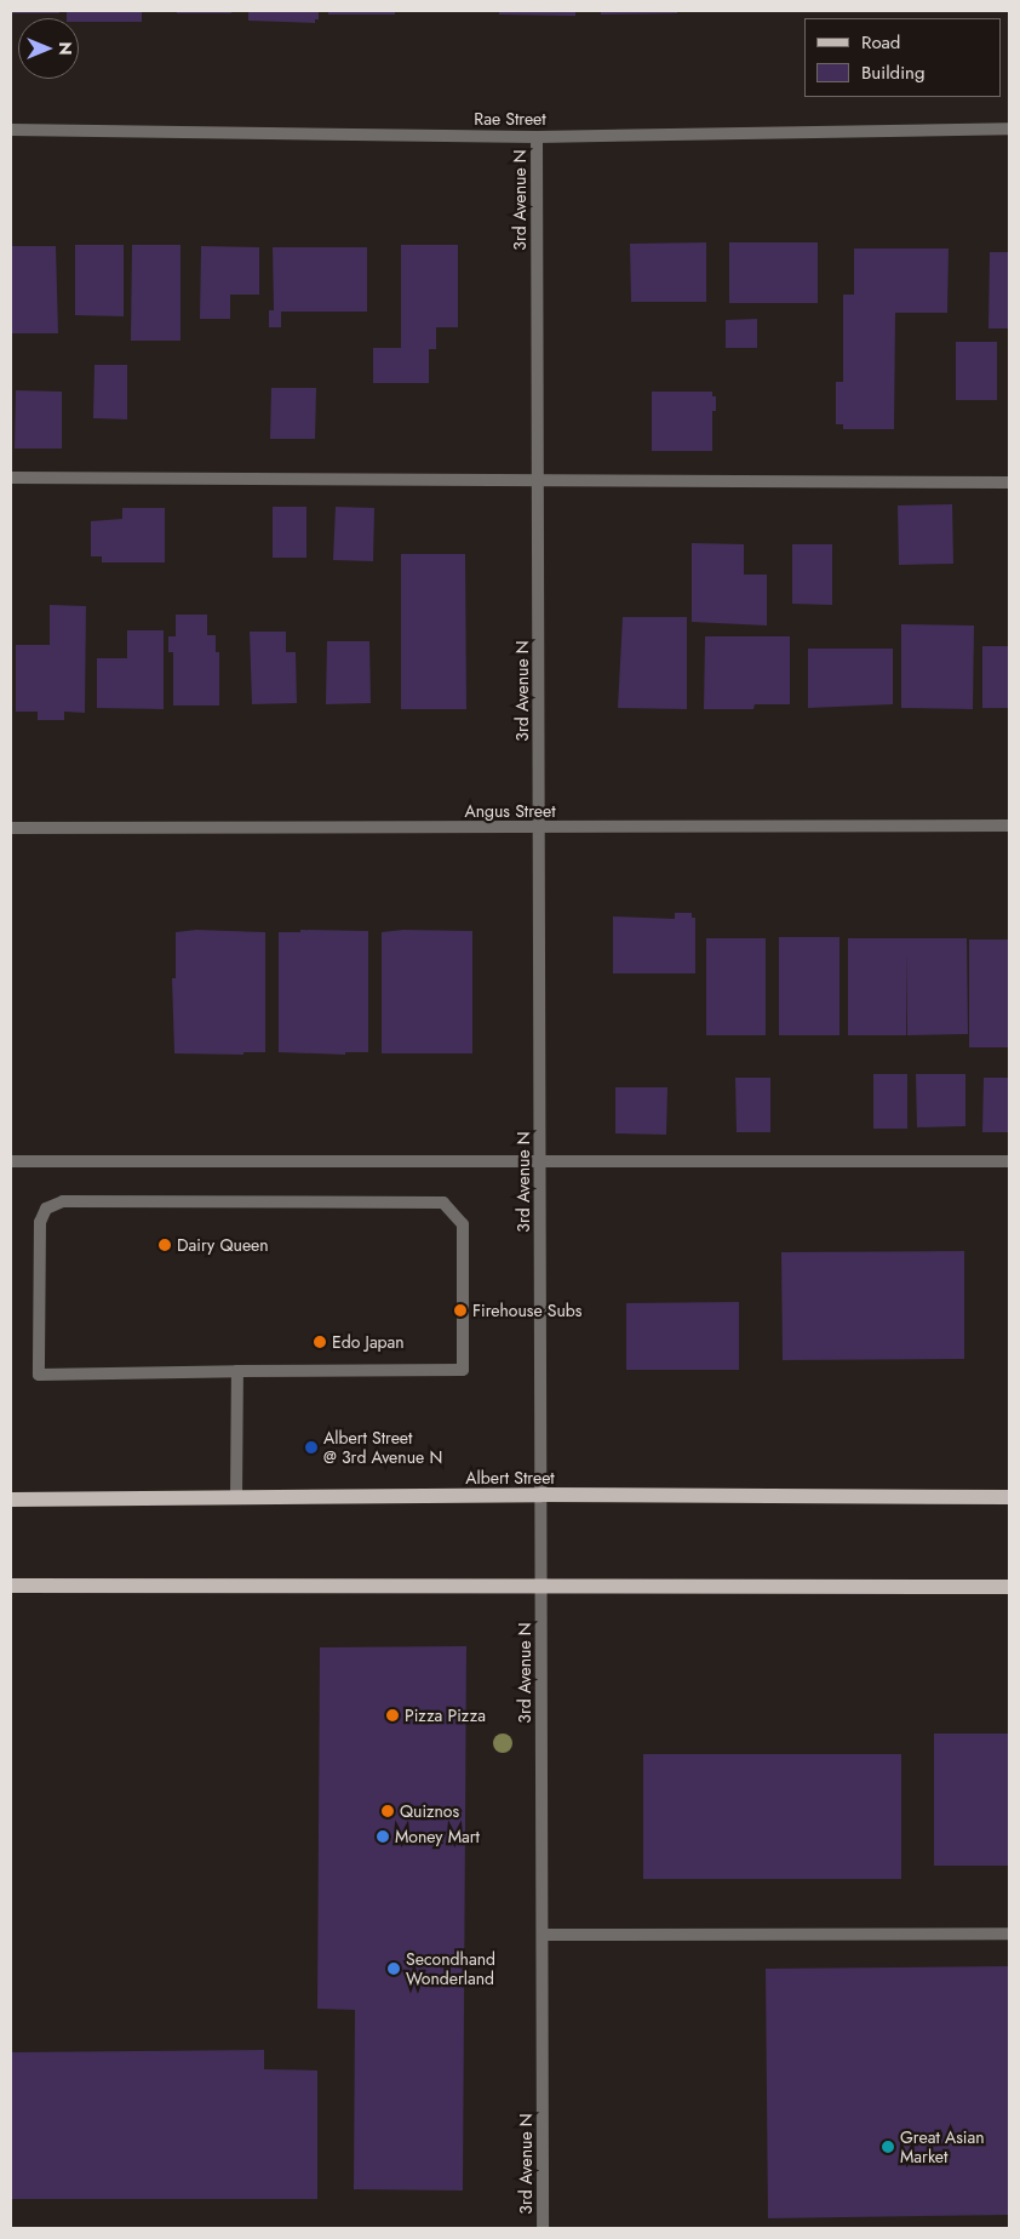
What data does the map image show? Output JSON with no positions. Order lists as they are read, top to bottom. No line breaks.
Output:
{"streets":{"main road":["Albert Street"],"street":["Rae Street","3rd Avenue N","Angus Street"]},"crossings":[["Rae Street","3rd Avenue N"],["3rd Avenue N","Angus Street"],["3rd Avenue N","Albert Street"]],"places":["Dairy Queen","Firehouse Subs","Edo Japan","Albert Street @ 3rd Avenue N","Pizza Pizza","Quiznos","Money Mart","Secondhand Wonderland","Great Asian Market"],"legend":["Road","Building"],"north":"right"}
